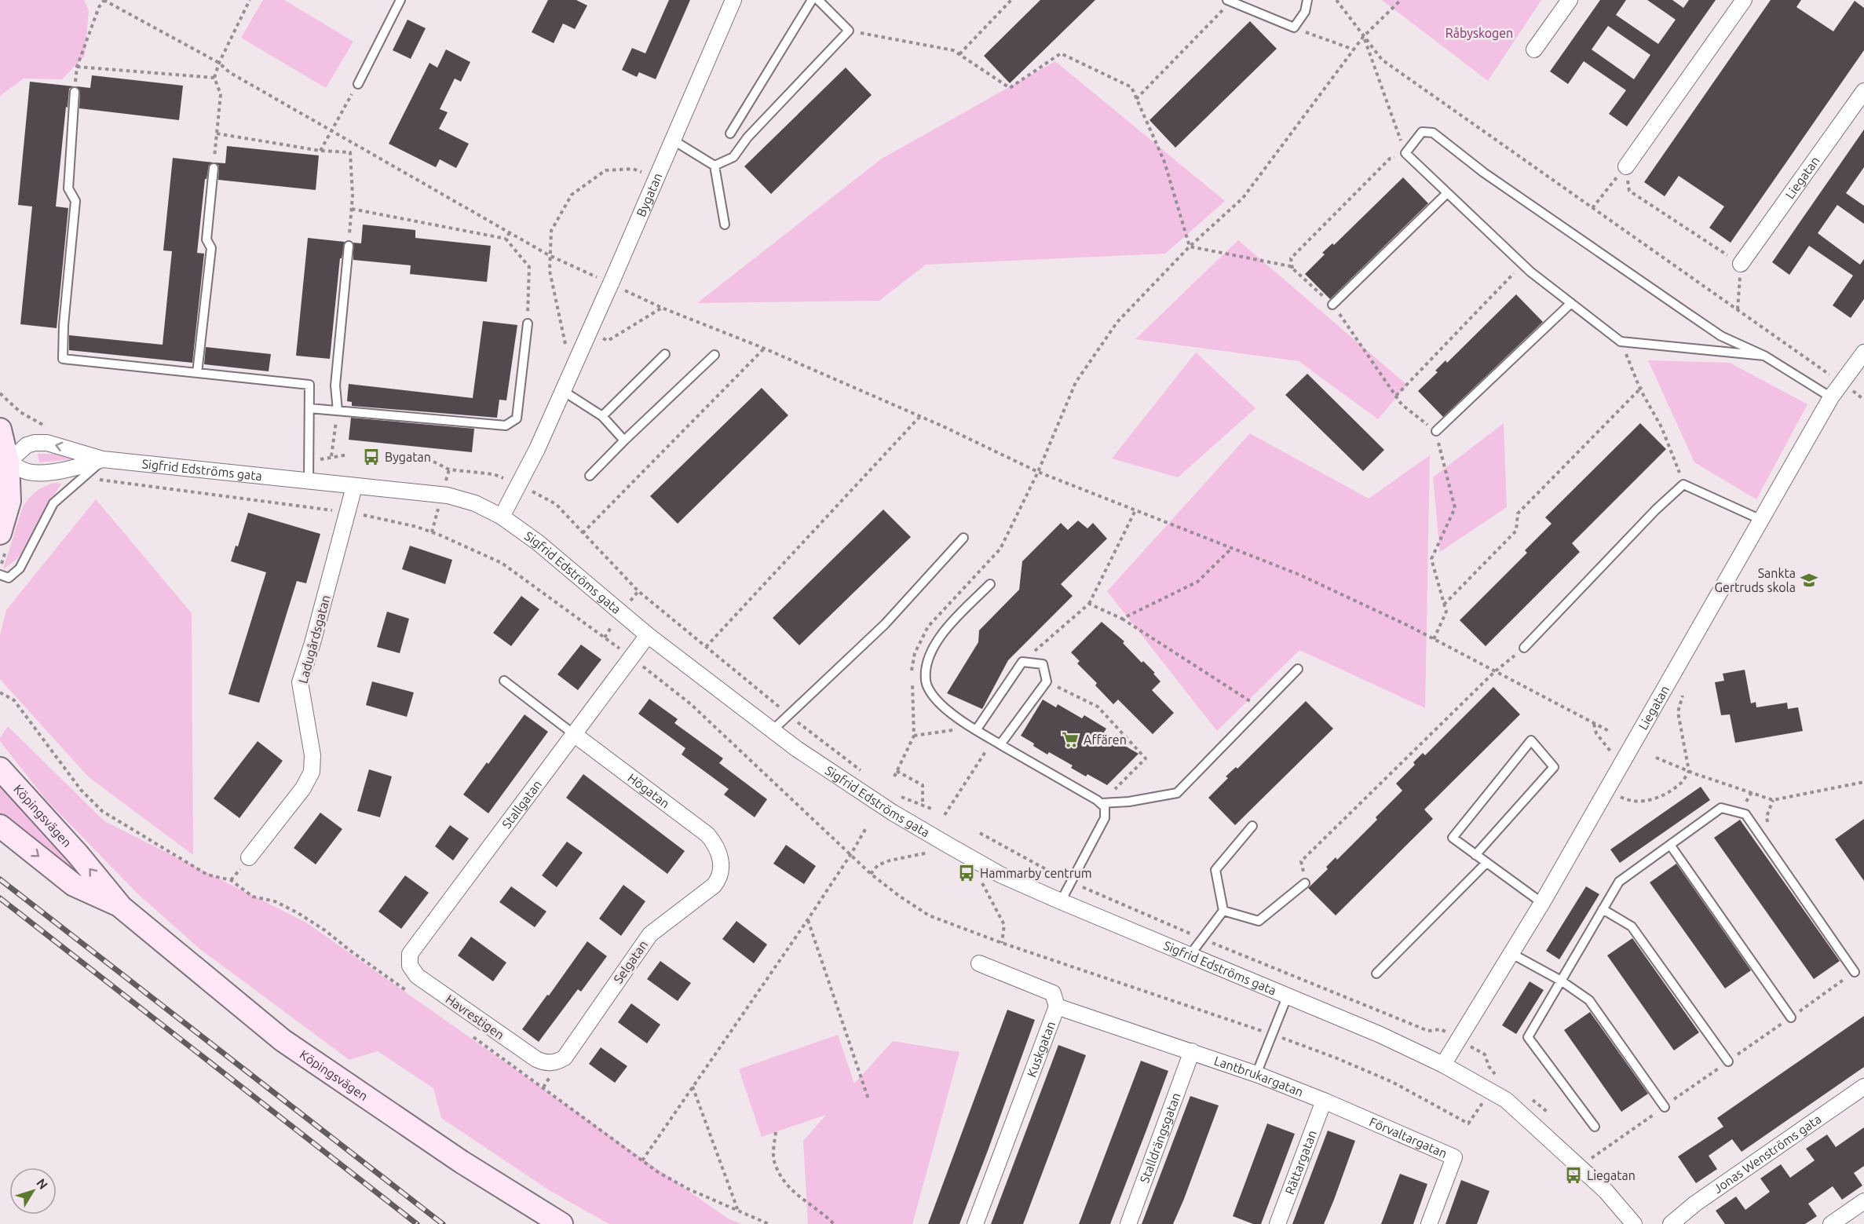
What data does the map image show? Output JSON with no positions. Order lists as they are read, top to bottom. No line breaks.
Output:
{"streets":{"main road":["Köpingsvägen"],"street":["Liegatan","Bygatan","Sigfrid Edströms gata","Ladugårdsgatan","Högatan","Stallgatan","Selgatan","Havrestigen","Kuskgatan","Lantbrukargatan","Stalldrängsgatan","Förvaltargatan","Jonas Wenströms gata","Rättargatan"]},"crossings":[["Liegatan","Sigfrid Edströms gata"],["Bygatan","Sigfrid Edströms gata"],["Sigfrid Edströms gata","Ladugårdsgatan"],["Sigfrid Edströms gata","Stallgatan"],["Högatan","Stallgatan"],["Högatan","Selgatan"],["Stallgatan","Havrestigen"],["Selgatan","Havrestigen"],["Kuskgatan","Lantbrukargatan"],["Kuskgatan","Stalldrängsgatan"],["Lantbrukargatan","Stalldrängsgatan"],["Lantbrukargatan","Förvaltargatan"],["Lantbrukargatan","Rättargatan"],["Förvaltargatan","Rättargatan"]],"parks":["Råbyskogen"],"places":{"bus stop":["Bygatan","Hammarby centrum","Liegatan"],"school or university":["Sankta Gertruds skola"],"supermarket":["Affären"]},"north":"top right"}
